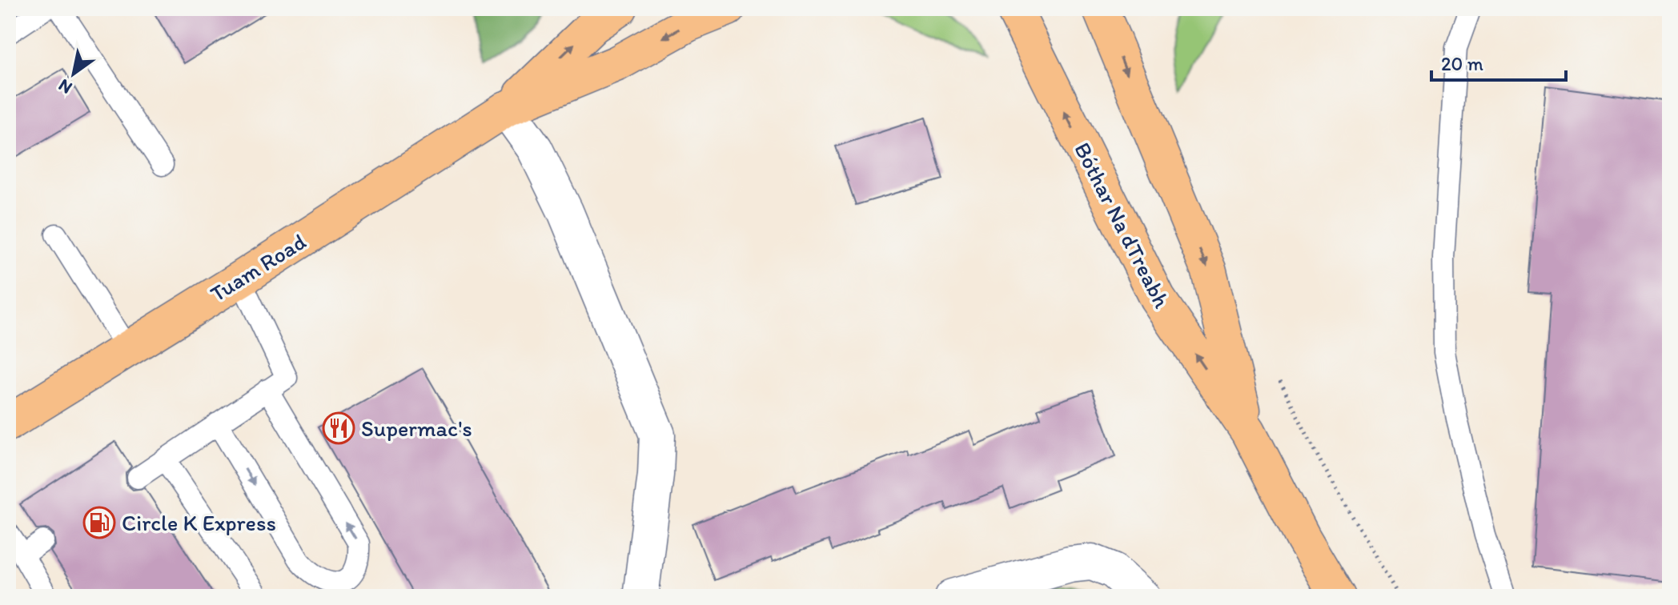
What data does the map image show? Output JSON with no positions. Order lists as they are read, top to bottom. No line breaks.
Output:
{"streets":{"main road":["Bóthar Na dTreabh","Tuam Road"]},"places":{"restaurant":["Supermac's"],"fuel station":["Circle K Express"]},"scale_bar":"20 m","north":"bottom left"}
